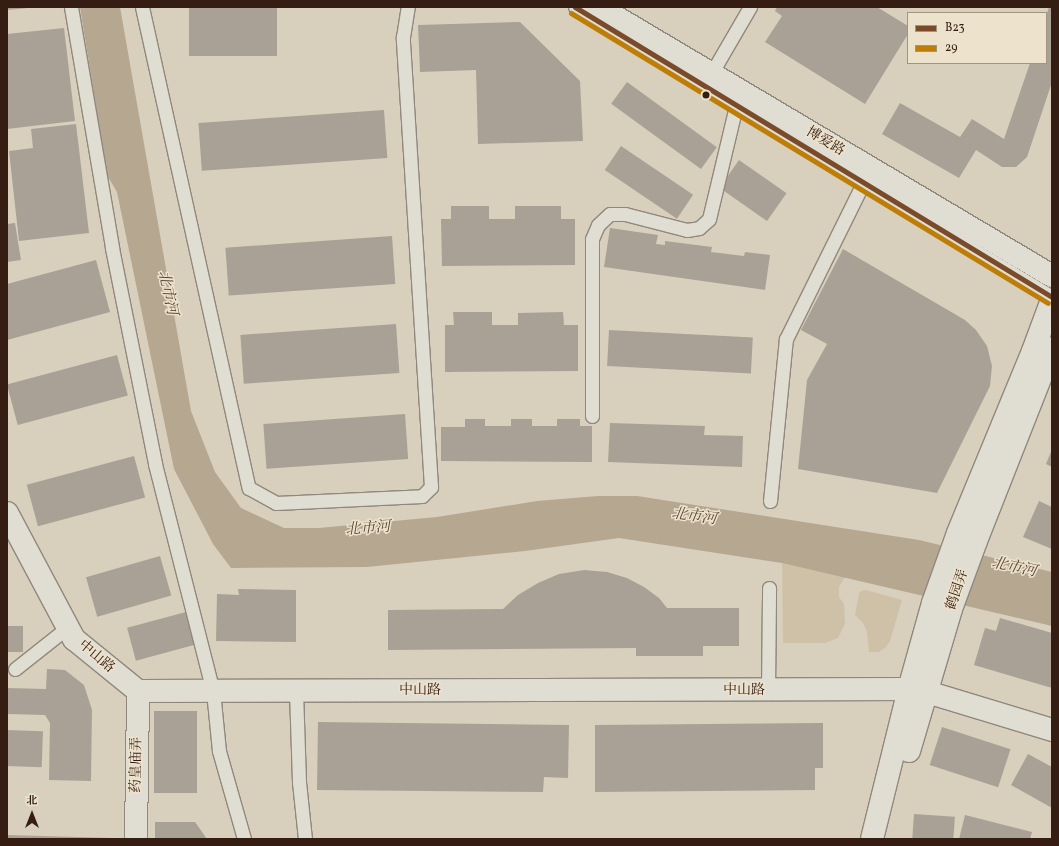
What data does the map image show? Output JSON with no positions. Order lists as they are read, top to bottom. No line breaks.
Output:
{"streets":{"street":["博爱路","鹤园弄","中山路","药皇庙弄"]},"crossings":[["鹤园弄","中山路"],["中山路","药皇庙弄"]],"water":["北市河"],"lines":["transit line B23","transit line 29"],"legend":["B23","29"],"north":"top"}
